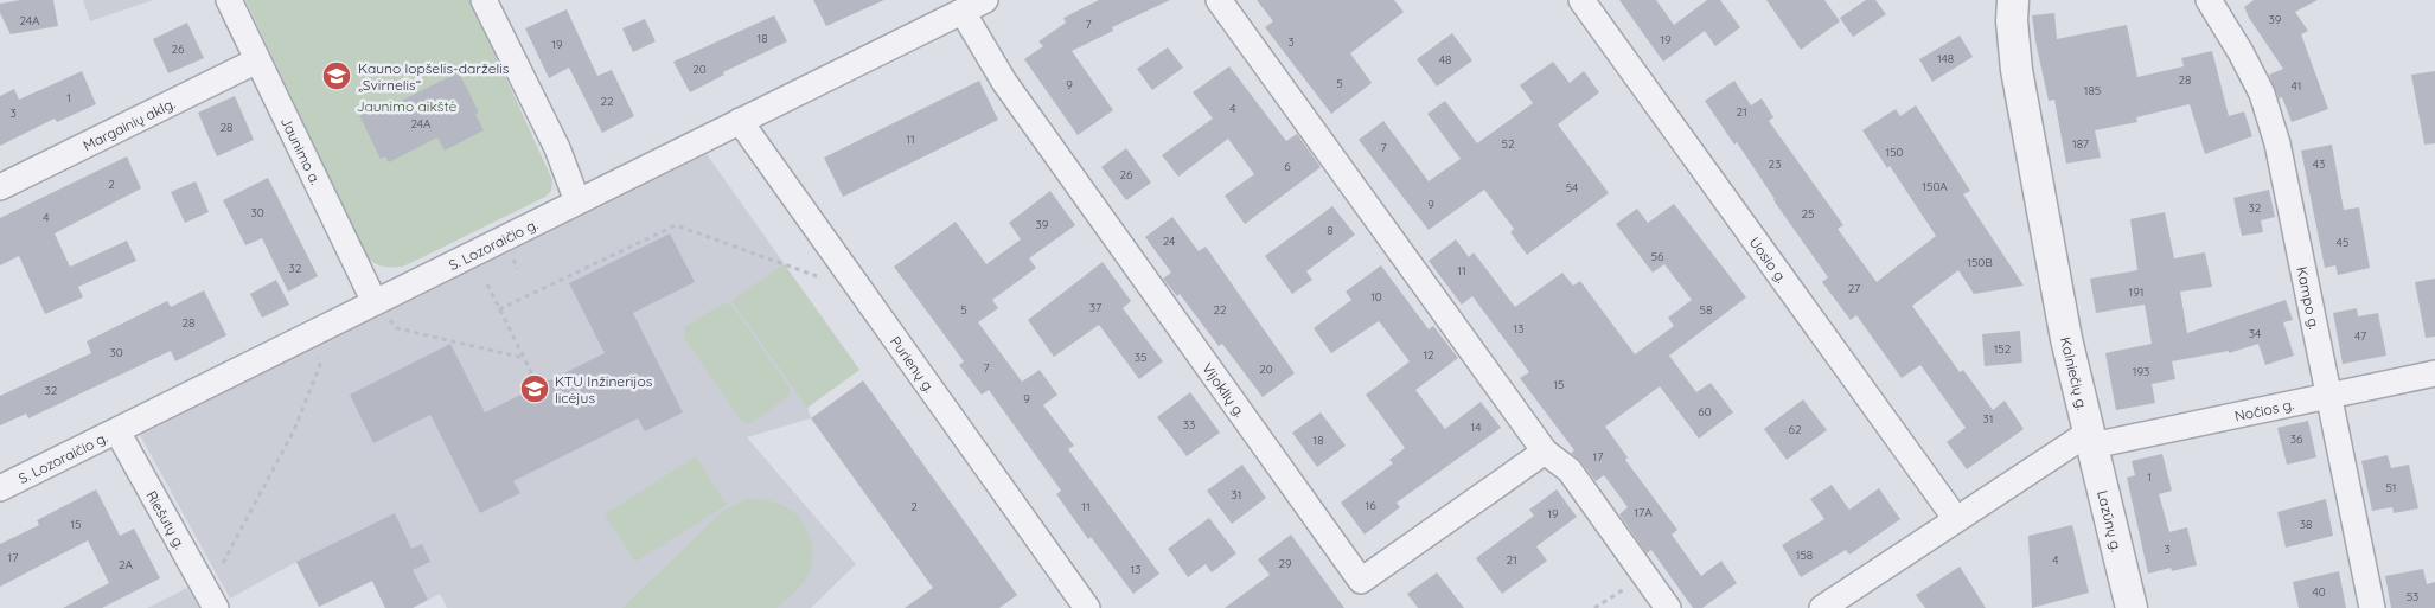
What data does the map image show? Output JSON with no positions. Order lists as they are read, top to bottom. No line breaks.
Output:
{"streets":{"street":["Margainių aklg.","Jaunimo a.","S. Lozoraičio g.","Uosio g.","Kampo g.","Purienų g.","Kalniečių g.","Vijoklių g.","Nočios g.","Riešutų g.","Lazūnų g."]},"crossings":[["Margainių aklg.","Jaunimo a."],["Jaunimo a.","S. Lozoraičio g."],["S. Lozoraičio g.","Purienų g."],["S. Lozoraičio g.","Vijoklių g."],["S. Lozoraičio g.","Riešutų g."],["Kampo g.","Nočios g."],["Kalniečių g.","Nočios g."],["Kalniečių g.","Lazūnų g."],["Nočios g.","Lazūnų g."]],"parks":["Jaunimo aikštė"],"places":{"school or university":["Kauno lopšelis-darželis „Svirnelis“","KTU Inžinerijos licėjus"]},"house_numbers":["39","24A","7","18","19","3","19","26","148","48","20","28","5","9","41","185","1","22","4","21","3","24A","28","11","52","187","7","150","23","43","6","26","2","150A","54","9","32","30","25","4","39","8","24","45","56","150B","32","11","27","191","10","37","5","22","58","28","13","34","47","152","30","12","35","7","20","193","15","32","9","60","31","33","14","62","36","18","17","1","51","31","16","2","11","17A","19","15","38","3","158","17","21","4","29","2A","13","40","53"]}
